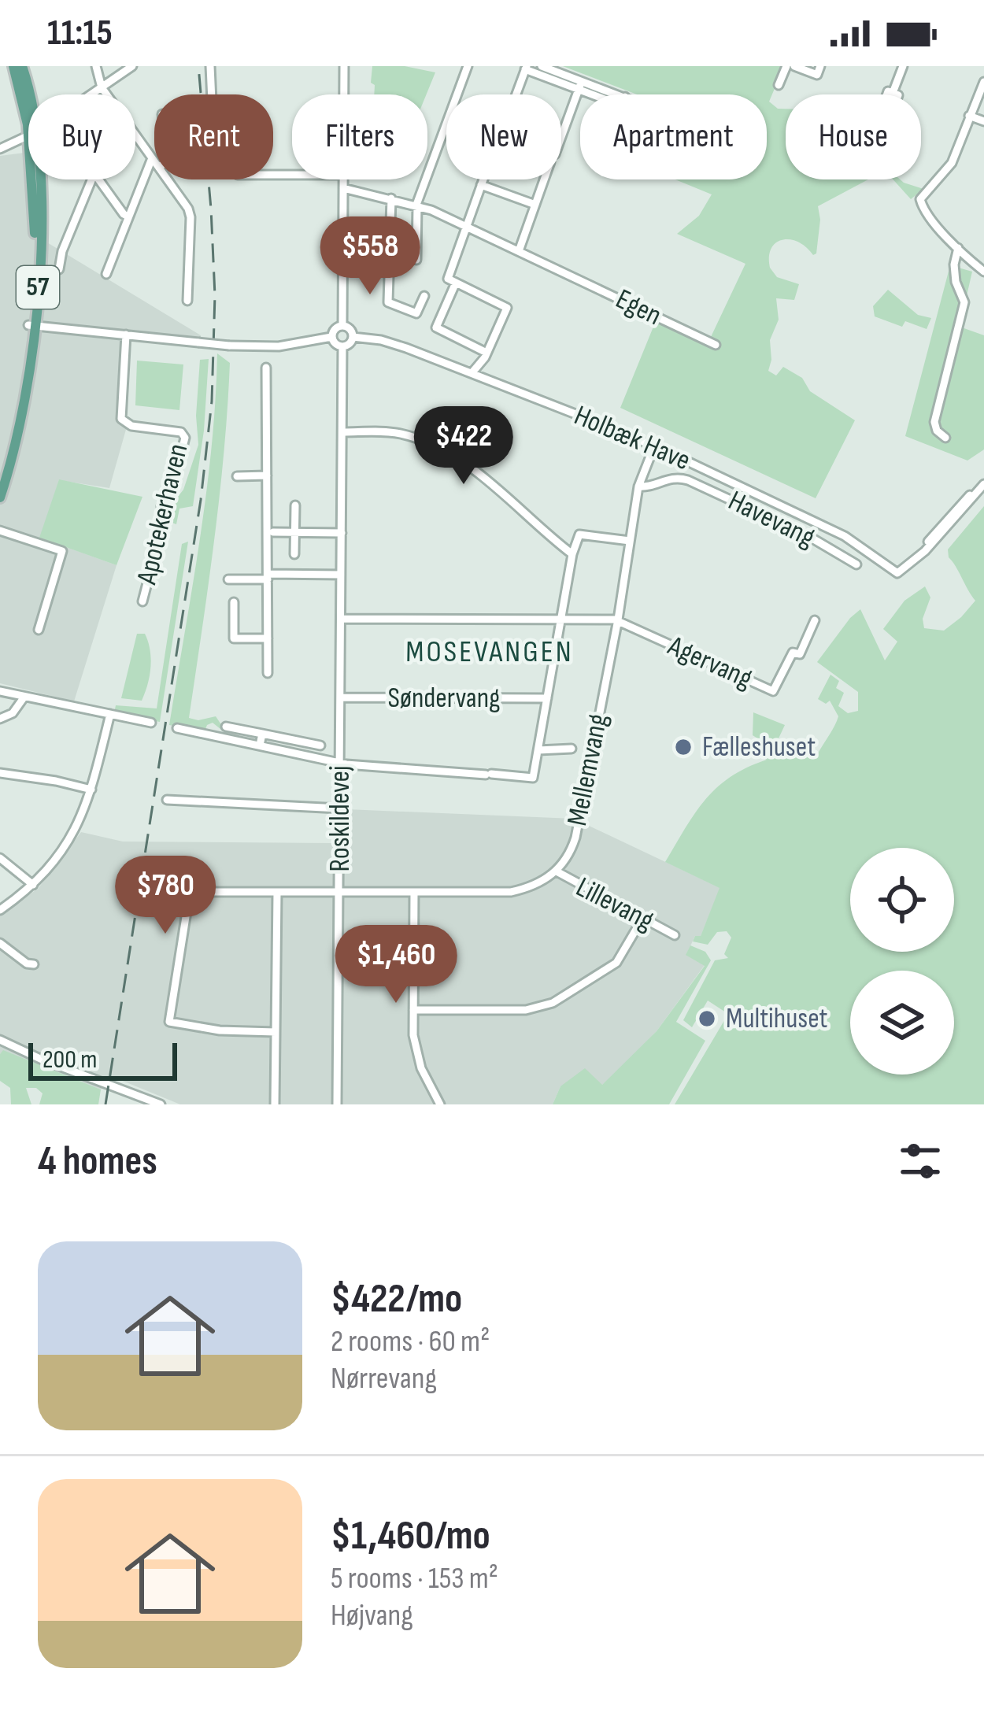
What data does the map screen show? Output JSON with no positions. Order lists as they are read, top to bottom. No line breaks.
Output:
{"streets":{"main road":["57"],"street":["Egen","Holbæk Have","Apotekerhaven","Havevang","Agervang","Søndervang","Mellemvang","Roskildevej","Lillevang"]},"crossings":[["Holbæk Have","Mellemvang"],["Holbæk Have","Roskildevej"],["Havevang","Mellemvang"],["Agervang","Mellemvang"],["Søndervang","Roskildevej"],["Mellemvang","Lillevang"]],"districts":["MOSEVANGEN"],"places":["Fælleshuset","Multihuset"],"scale_bar":"200 m","page":{"status":"11:15","chip":["Buy","Rent","Filters","New","Apartment","House"],"price":["$558","$422","$780","$1,460"],"scale":"200 m","heading":"4 homes","list":[{"name":"$422/mo","note":"2 rooms · 60 m² · Nørrevang"},{"name":"$1,460/mo","note":"5 rooms · 153 m² · Højvang"}]}}
